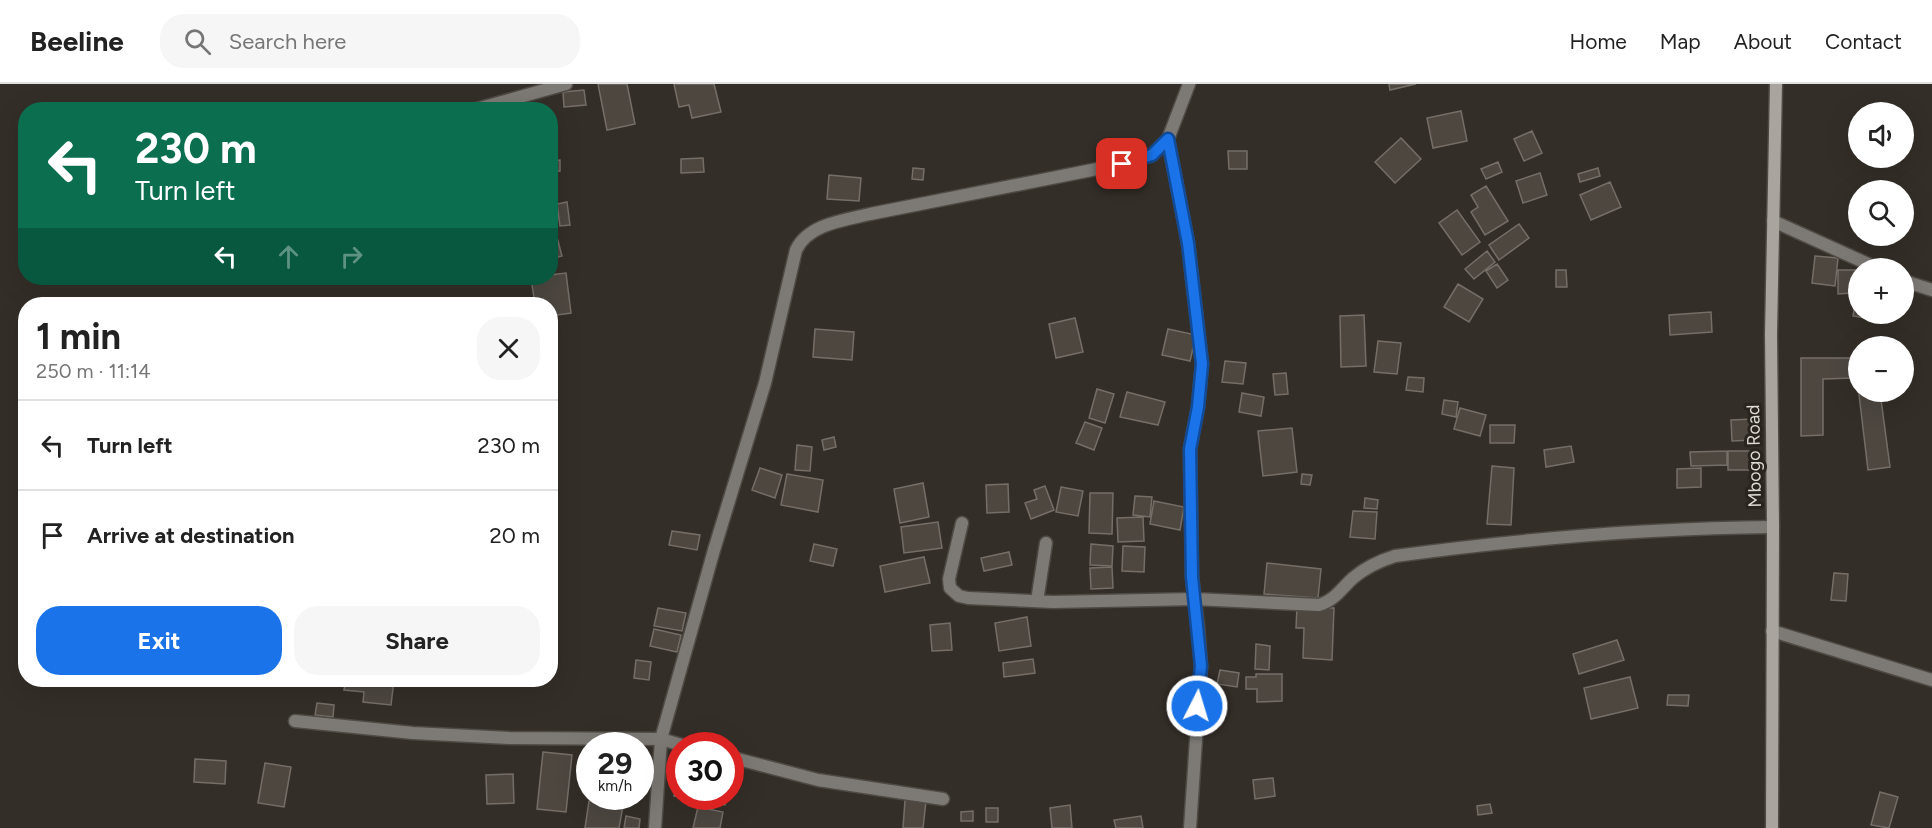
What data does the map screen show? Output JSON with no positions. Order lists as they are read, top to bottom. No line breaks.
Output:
{"streets":{"main road":["Mbogo Road"]},"page":{"header":"Beeline","search":"Search here","nav":["Home","Map","About","Contact"],"map_buttons":["+","−"],"turn":["230 m","Turn left"],"heading":["1 min","250 m · 11:14"],"list":[{"name":"Turn left","value":"230 m"},{"name":"Arrive at destination","value":"20 m"}],"buttons":["Exit","Share"],"speed":"29 km/h","limit":"30"}}
